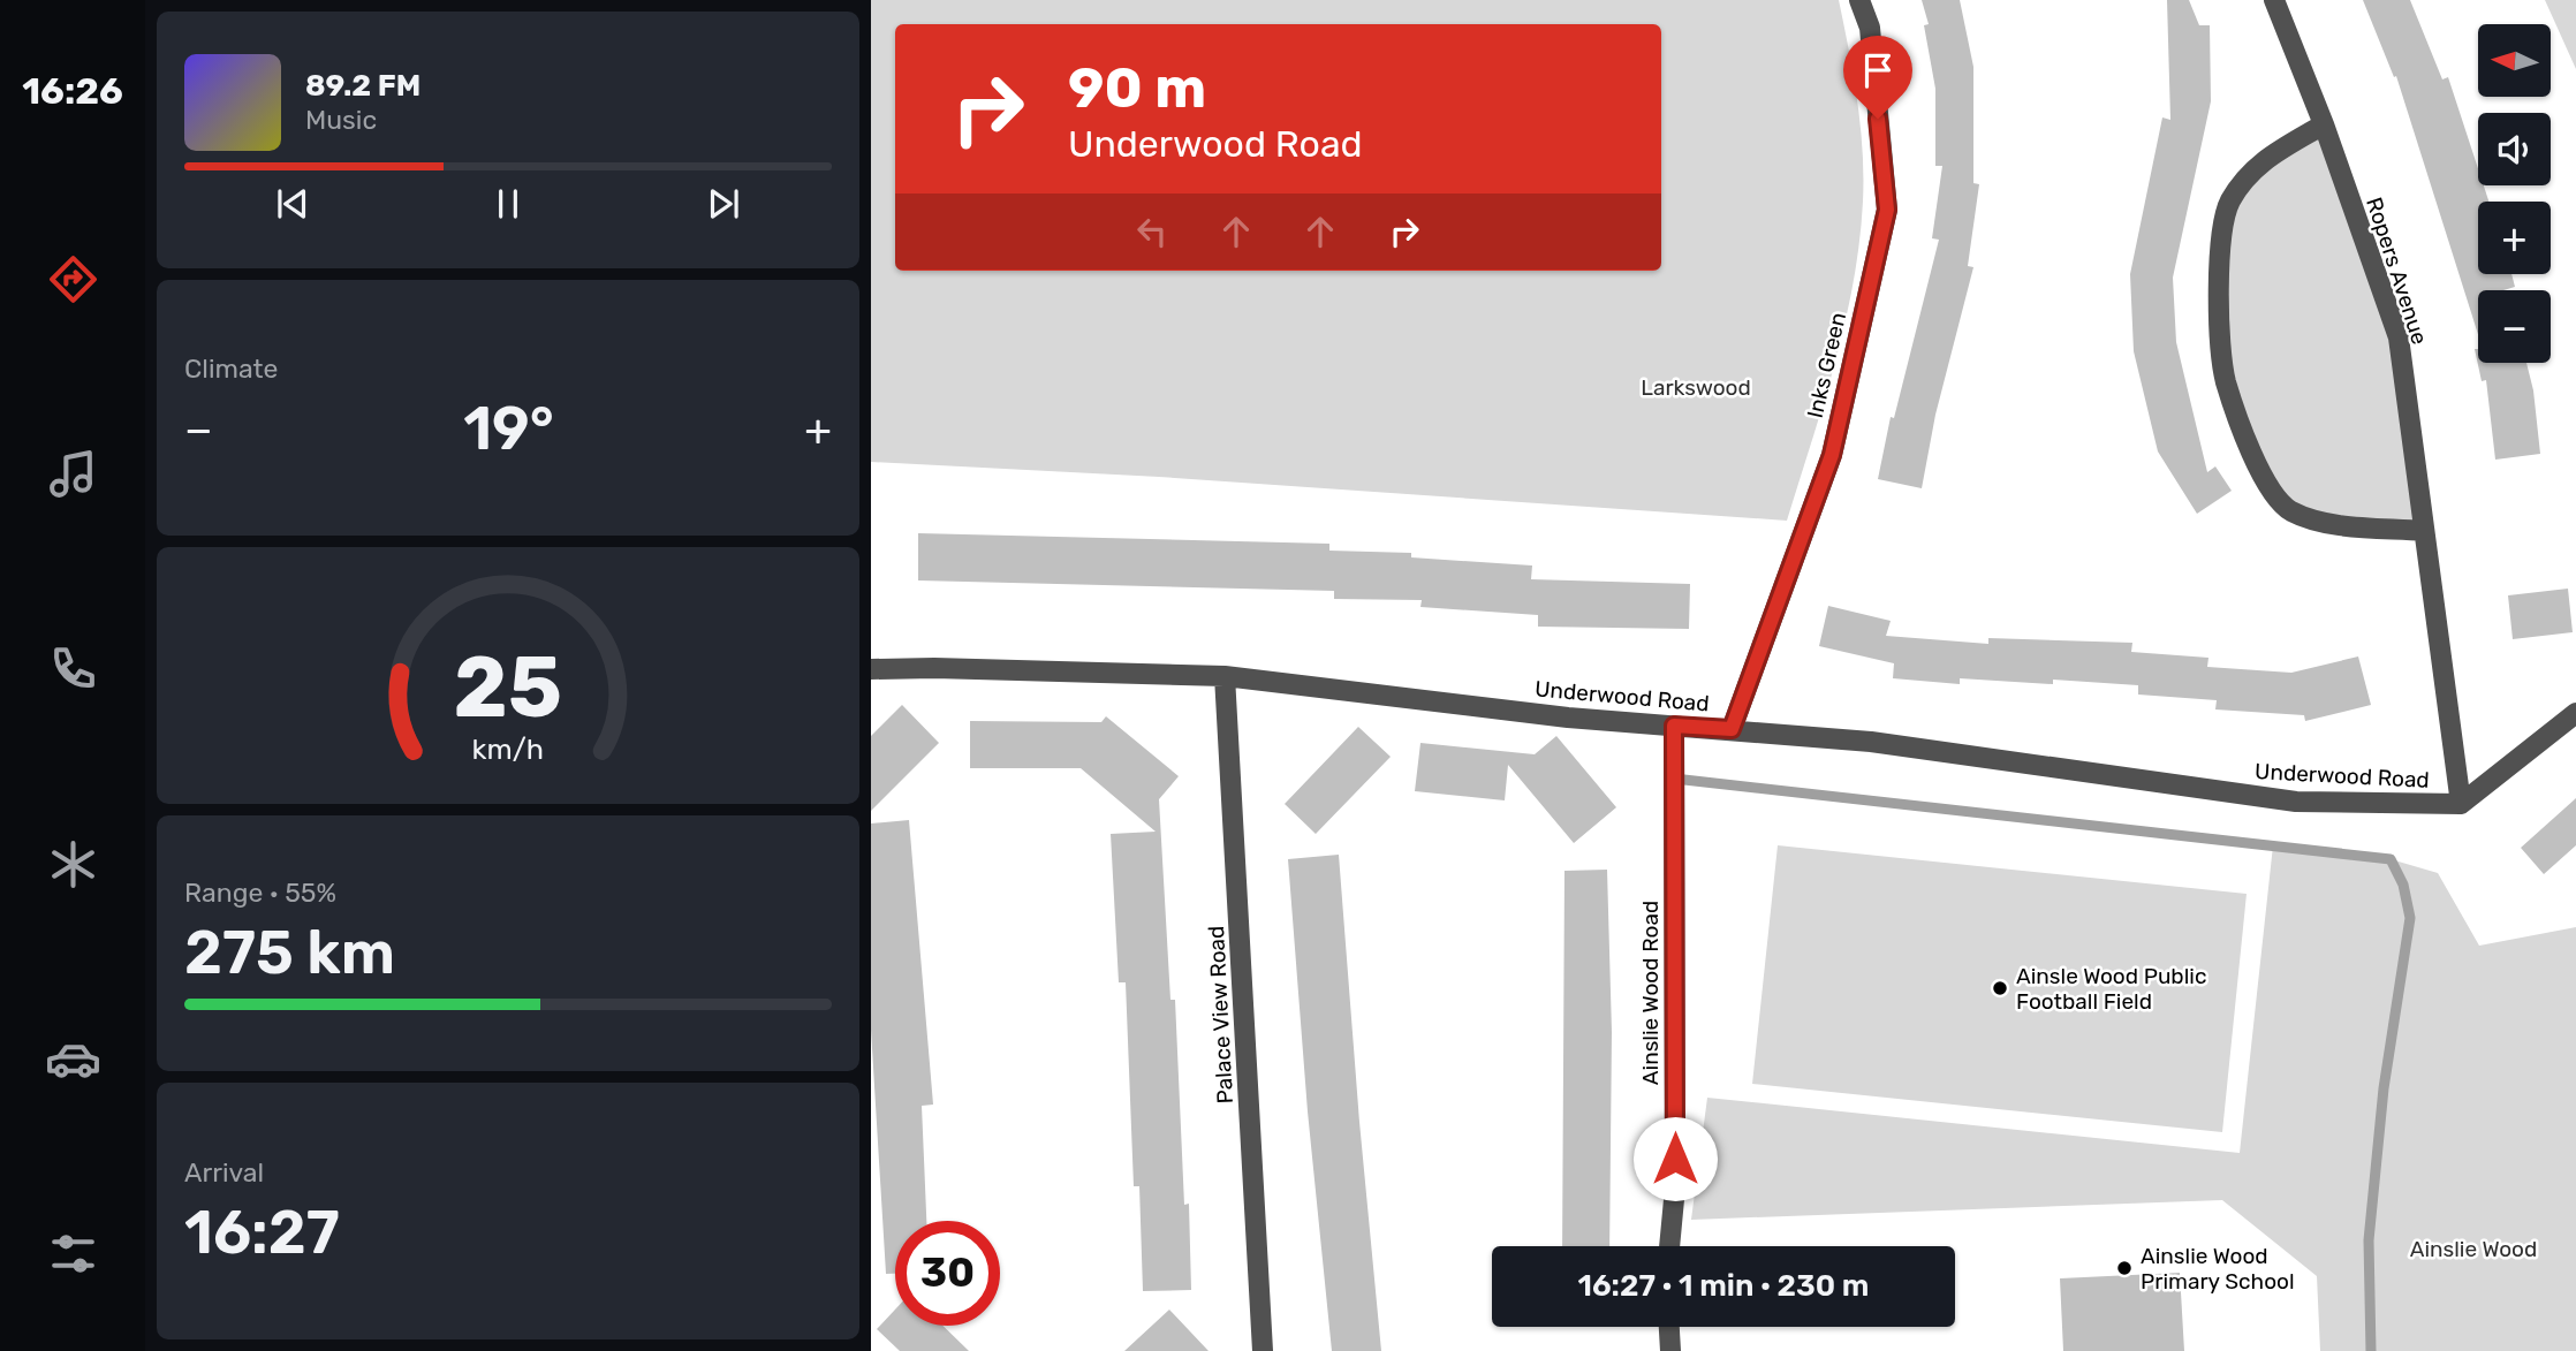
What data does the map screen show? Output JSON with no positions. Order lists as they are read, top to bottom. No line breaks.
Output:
{"streets":{"street":["Ropers Avenue","Inks Green","Underwood Road","Ainslie Wood Road","Palace View Road"]},"crossings":[["Ropers Avenue","Underwood Road"],["Inks Green","Underwood Road"],["Underwood Road","Ainslie Wood Road"],["Underwood Road","Palace View Road"]],"parks":["Larkswood","Ainslie Wood"],"places":["Ainsle Wood Public Football Field","Ainslie Wood Primary School"],"north":"left","page":{"tabs":"16:26","map_buttons":["+","−"],"turn":["90 m","Underwood Road"],"song":["89.2 FM","Music"],"tile":["Climate",["Range · 55%","275 km"],["Arrival","16:27"]],"heat":["−","19°","+"],"limit":"30","trip":"16:27 · 1 min · 230 m","gauge":["25","km/h"]}}
